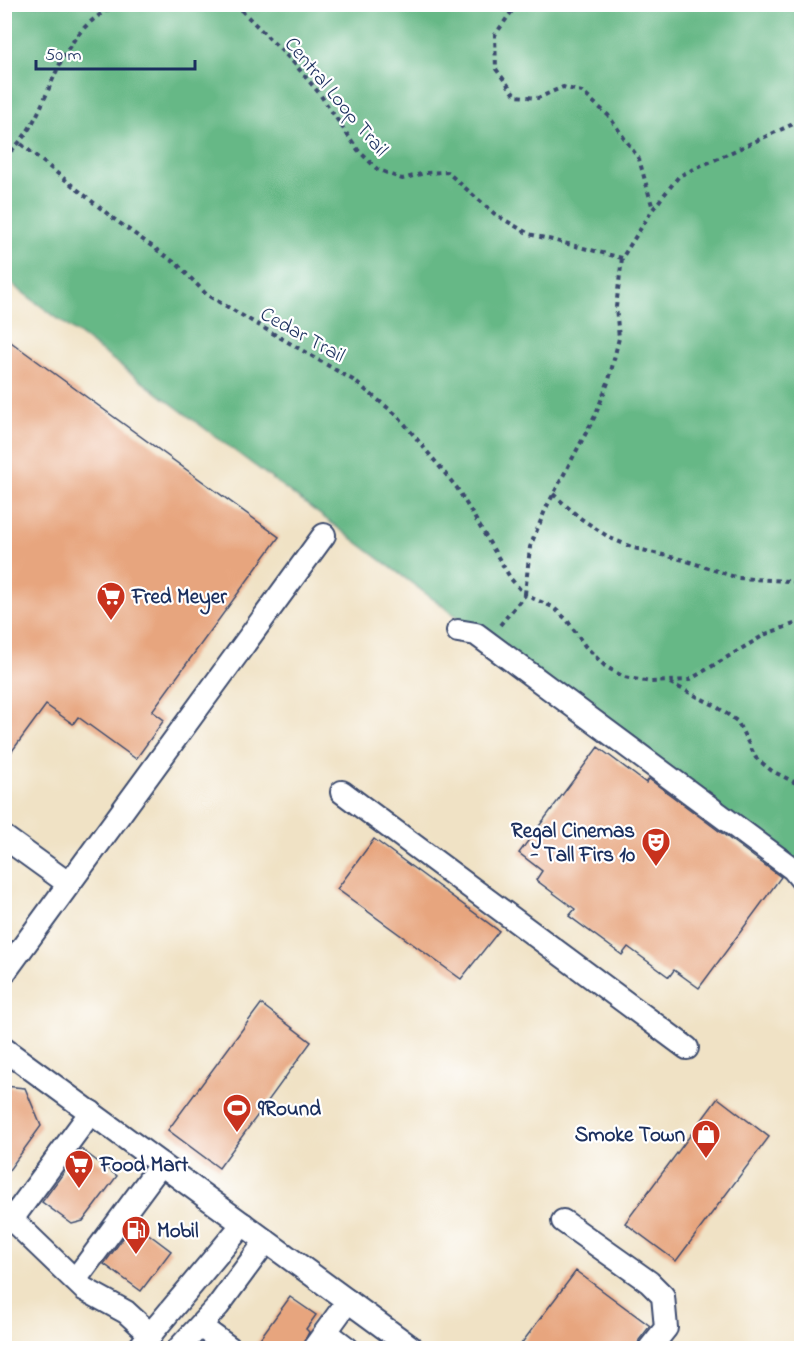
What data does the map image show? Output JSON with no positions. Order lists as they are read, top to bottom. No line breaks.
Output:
{"streets":{"path":["Central Loop Trail","Cedar Trail"]},"places":{"supermarket":["Fred Meyer","Food Mart"],"theatre":["Regal Cinemas - Tall Firs 10"],"sports":["9Round"],"shop":["Smoke Town"],"fuel station":["Mobil"]},"scale_bar":"50 m"}
